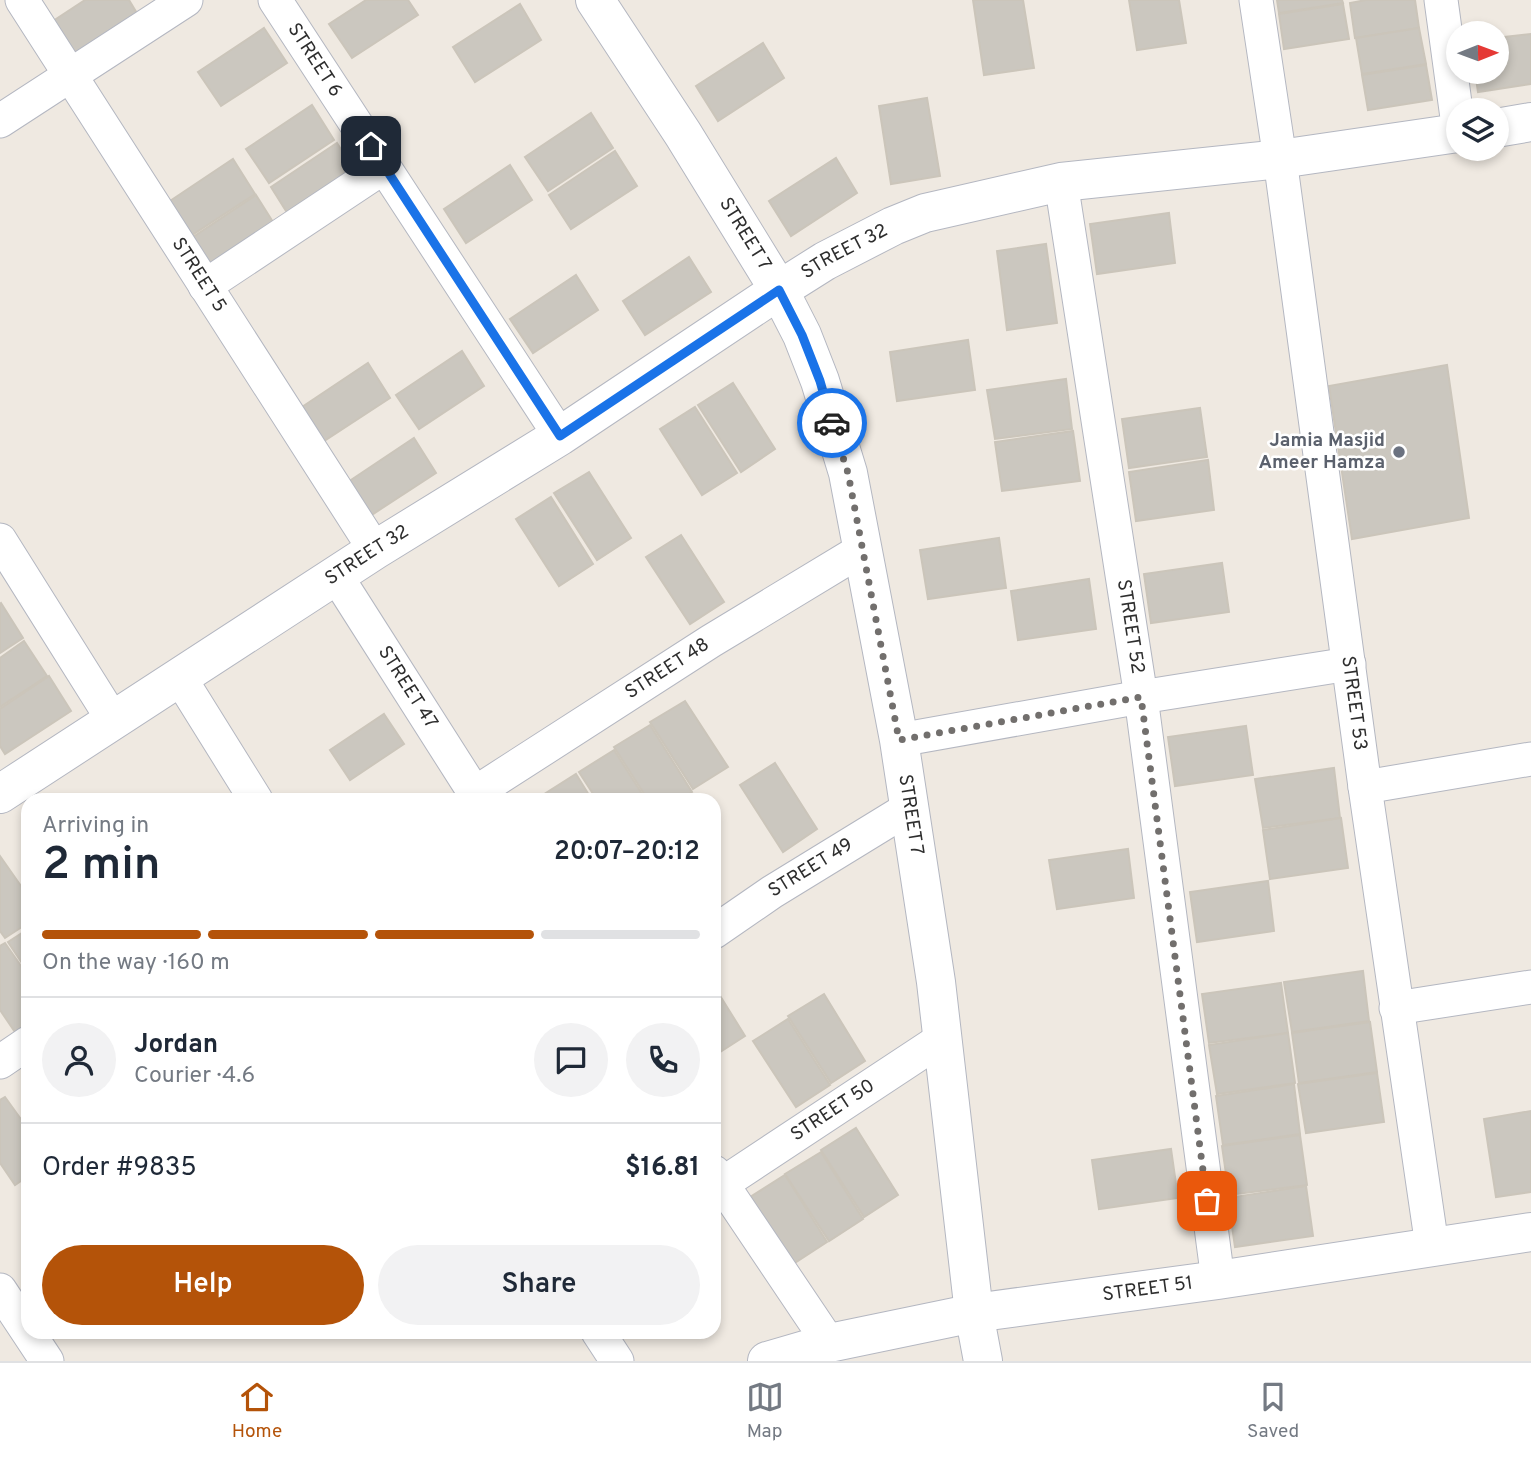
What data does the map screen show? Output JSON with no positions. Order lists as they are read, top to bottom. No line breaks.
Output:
{"streets":{"street":["STREET 6","STREET 7","STREET 32","STREET 5","STREET 52","STREET 48","STREET 47","STREET 53","STREET 49","STREET 50","STREET 51"]},"crossings":[["STREET 6","STREET 32"],["STREET 7","STREET 32"],["STREET 7","STREET 48"],["STREET 7","STREET 49"],["STREET 7","STREET 50"],["STREET 7","STREET 51"],["STREET 32","STREET 5"],["STREET 32","STREET 52"],["STREET 32","STREET 47"],["STREET 32","STREET 53"],["STREET 52","STREET 51"],["STREET 53","STREET 51"]],"places":["Jamia Masjid Ameer Hamza"],"north":"right","page":{"heading":["2 min","Arriving in","20:07–20:12"],"panel":["Jordan","Courier · 4.6","Order #9835","$16.81"],"bar":"On the way · 160 m","buttons":["Help","Share"],"tabs":["Home","Map","Saved"]}}
